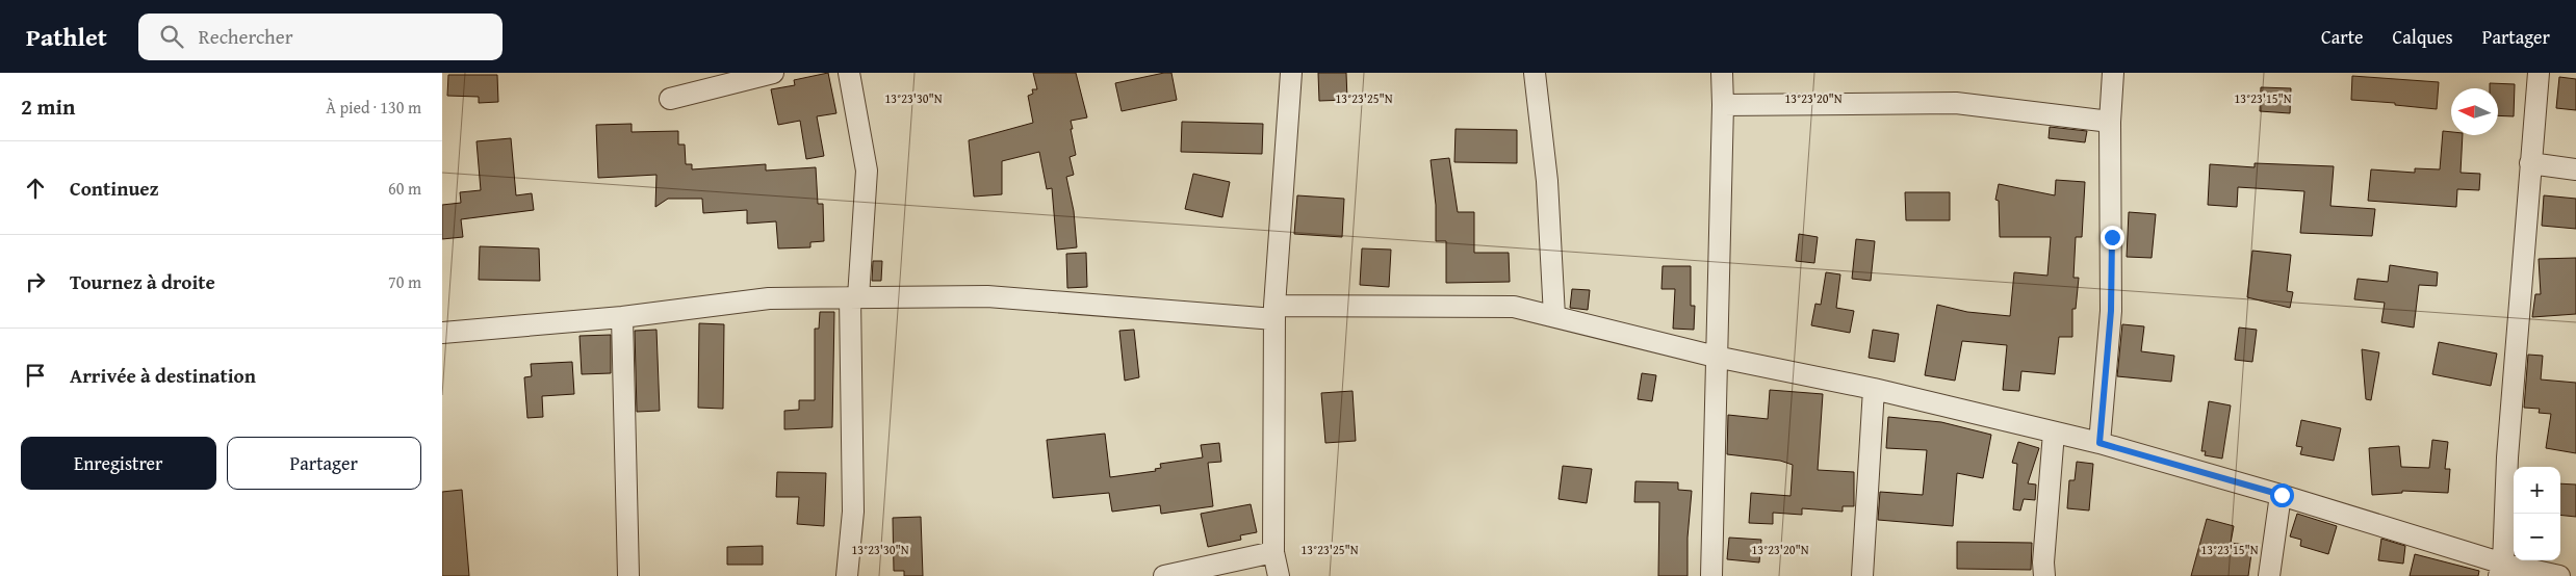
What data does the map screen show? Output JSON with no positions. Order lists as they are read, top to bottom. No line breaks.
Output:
{"north":"left","page":{"header":"Pathlet","search":"Rechercher","nav":["Carte","Calques","Partager"],"heading":["2 min","À pied · 130 m"],"list":[["Continuez","60 m"],["Tournez à droite","70 m"],"Arrivée à destination"],"buttons":["Enregistrer","Partager"],"map_buttons":["+","−"]},"coordinates":["13°23'30\"N","13°23'25\"N","13°23'20\"N","13°23'15\"N"]}
